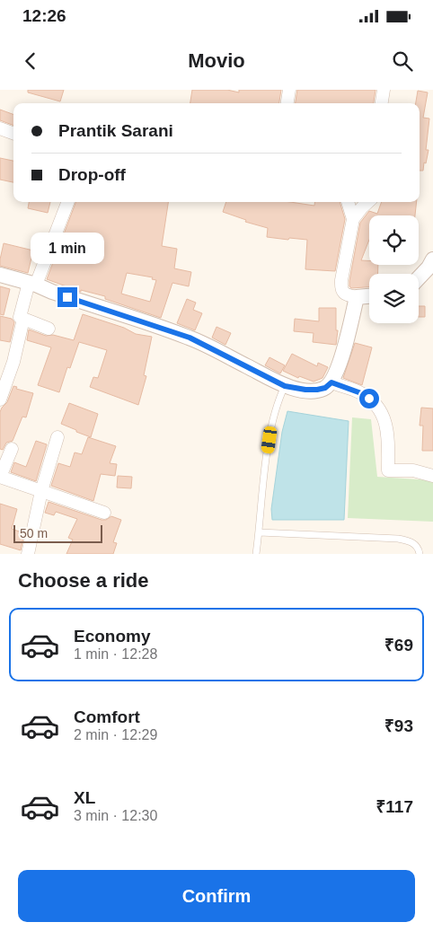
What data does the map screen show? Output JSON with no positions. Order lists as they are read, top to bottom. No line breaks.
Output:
{"scale_bar":"50 m","page":{"status":"12:26","header":"Movio","banner":["Prantik Sarani","Drop-off"],"bubble":"1 min","scale":"50 m","heading":"Choose a ride","list":[{"name":"Economy","note":"1 min · 12:28","value":"₹69"},{"name":"Comfort","note":"2 min · 12:29","value":"₹93"},{"name":"XL","note":"3 min · 12:30","value":"₹117"}],"buttons":"Confirm"}}
